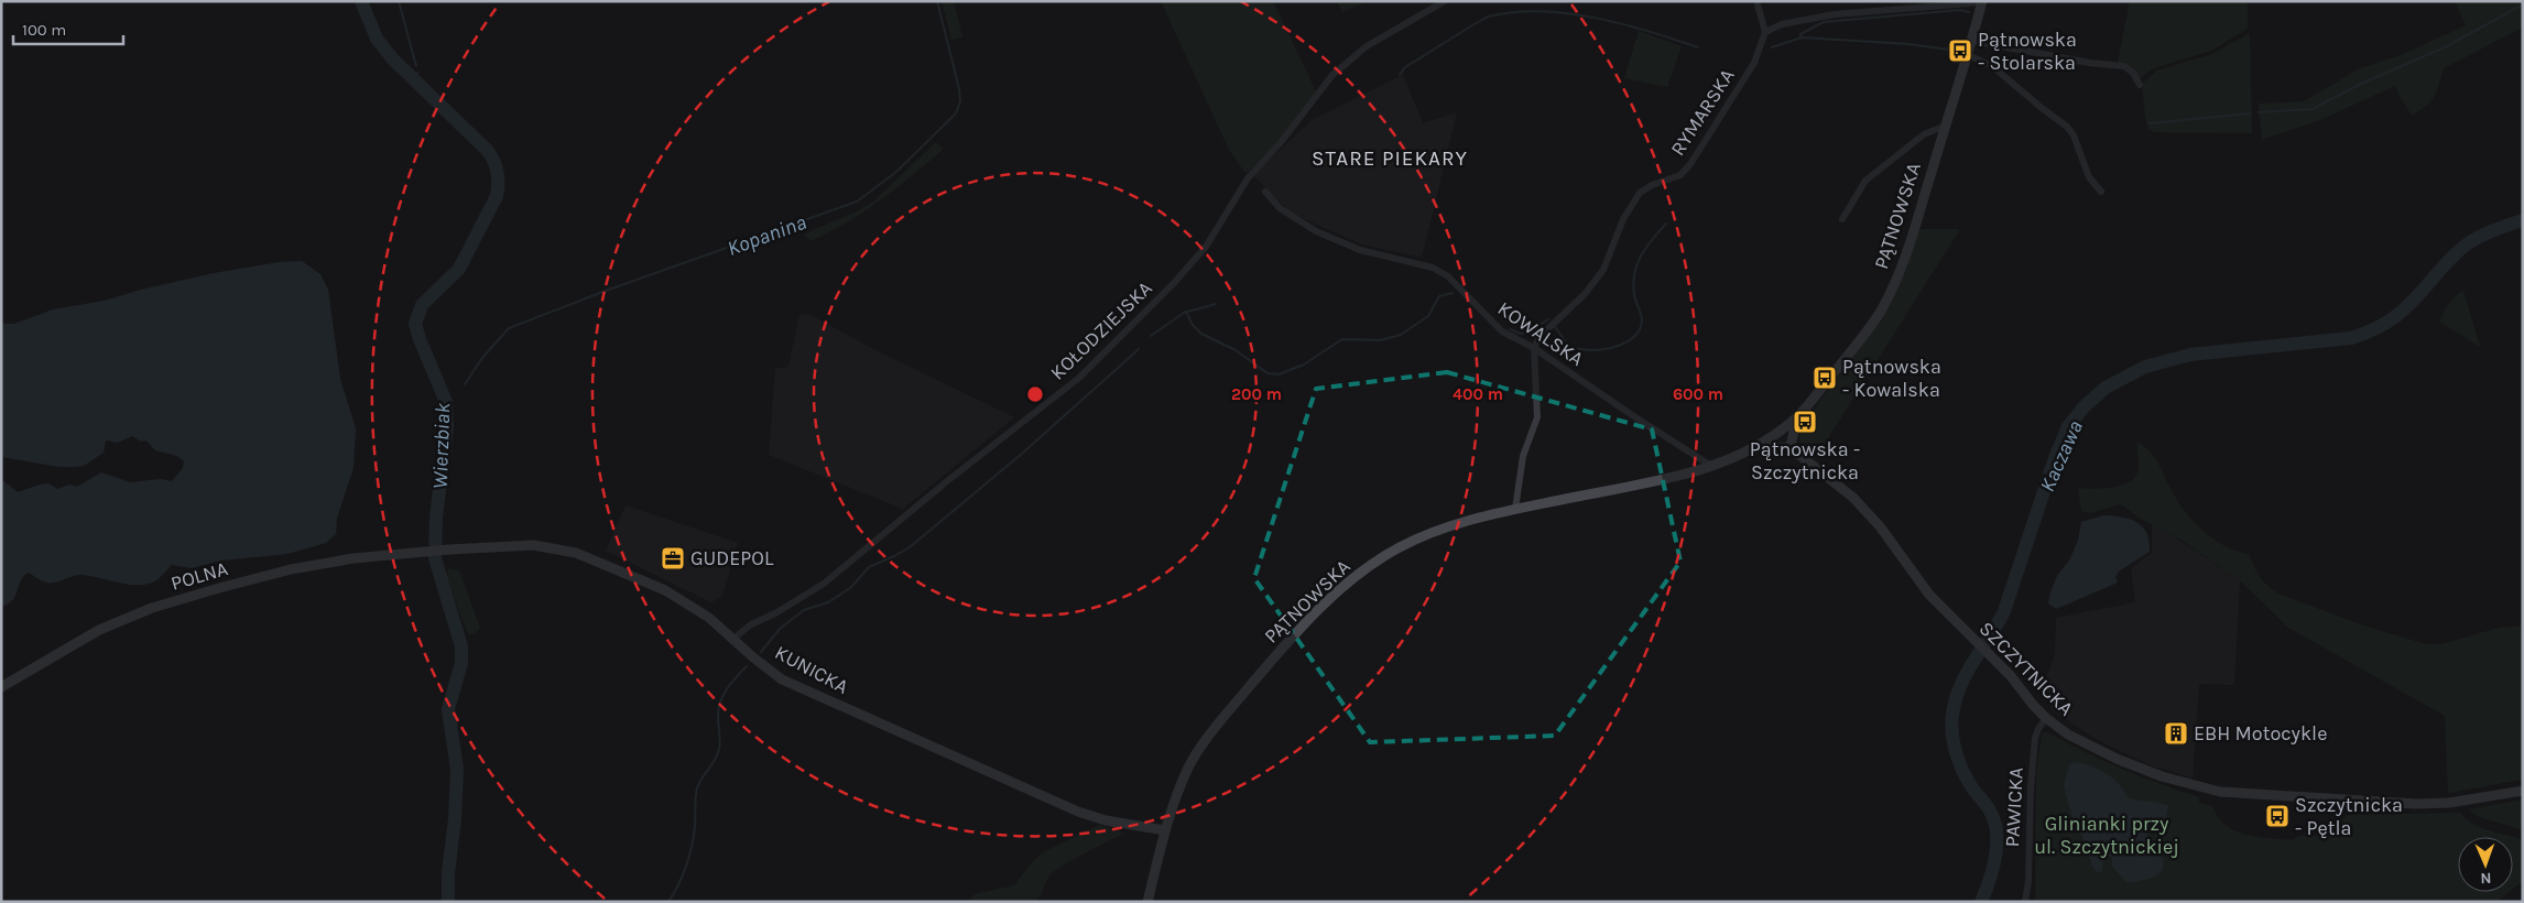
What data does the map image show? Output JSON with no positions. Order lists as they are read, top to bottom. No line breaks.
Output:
{"streets":{"street":["RYMARSKA","PĄTNOWSKA","KOŁODZIEJSKA","KOWALSKA","POLNA","SZCZYTNICKA","KUNICKA","PAWICKA"]},"crossings":[["RYMARSKA","KOWALSKA"],["PĄTNOWSKA","KOWALSKA"],["PĄTNOWSKA","SZCZYTNICKA"],["PĄTNOWSKA","KUNICKA"],["KOŁODZIEJSKA","KUNICKA"],["POLNA","KUNICKA"],["SZCZYTNICKA","PAWICKA"]],"districts":["STARE PIEKARY"],"water":["Kopanina","Wierzbiak","Kaczawa"],"parks":["Glinianki przy ul. Szczytnickiej"],"places":{"bus stop":["Pątnowska - Stolarska","Pątnowska - Kowalska","Pątnowska - Szczytnicka","Szczytnicka - Pętla"],"office":["GUDEPOL"],"building":["EBH Motocykle"]},"scale_bar":"100 m","north":"bottom","rings":["200 m","400 m","600 m"]}
